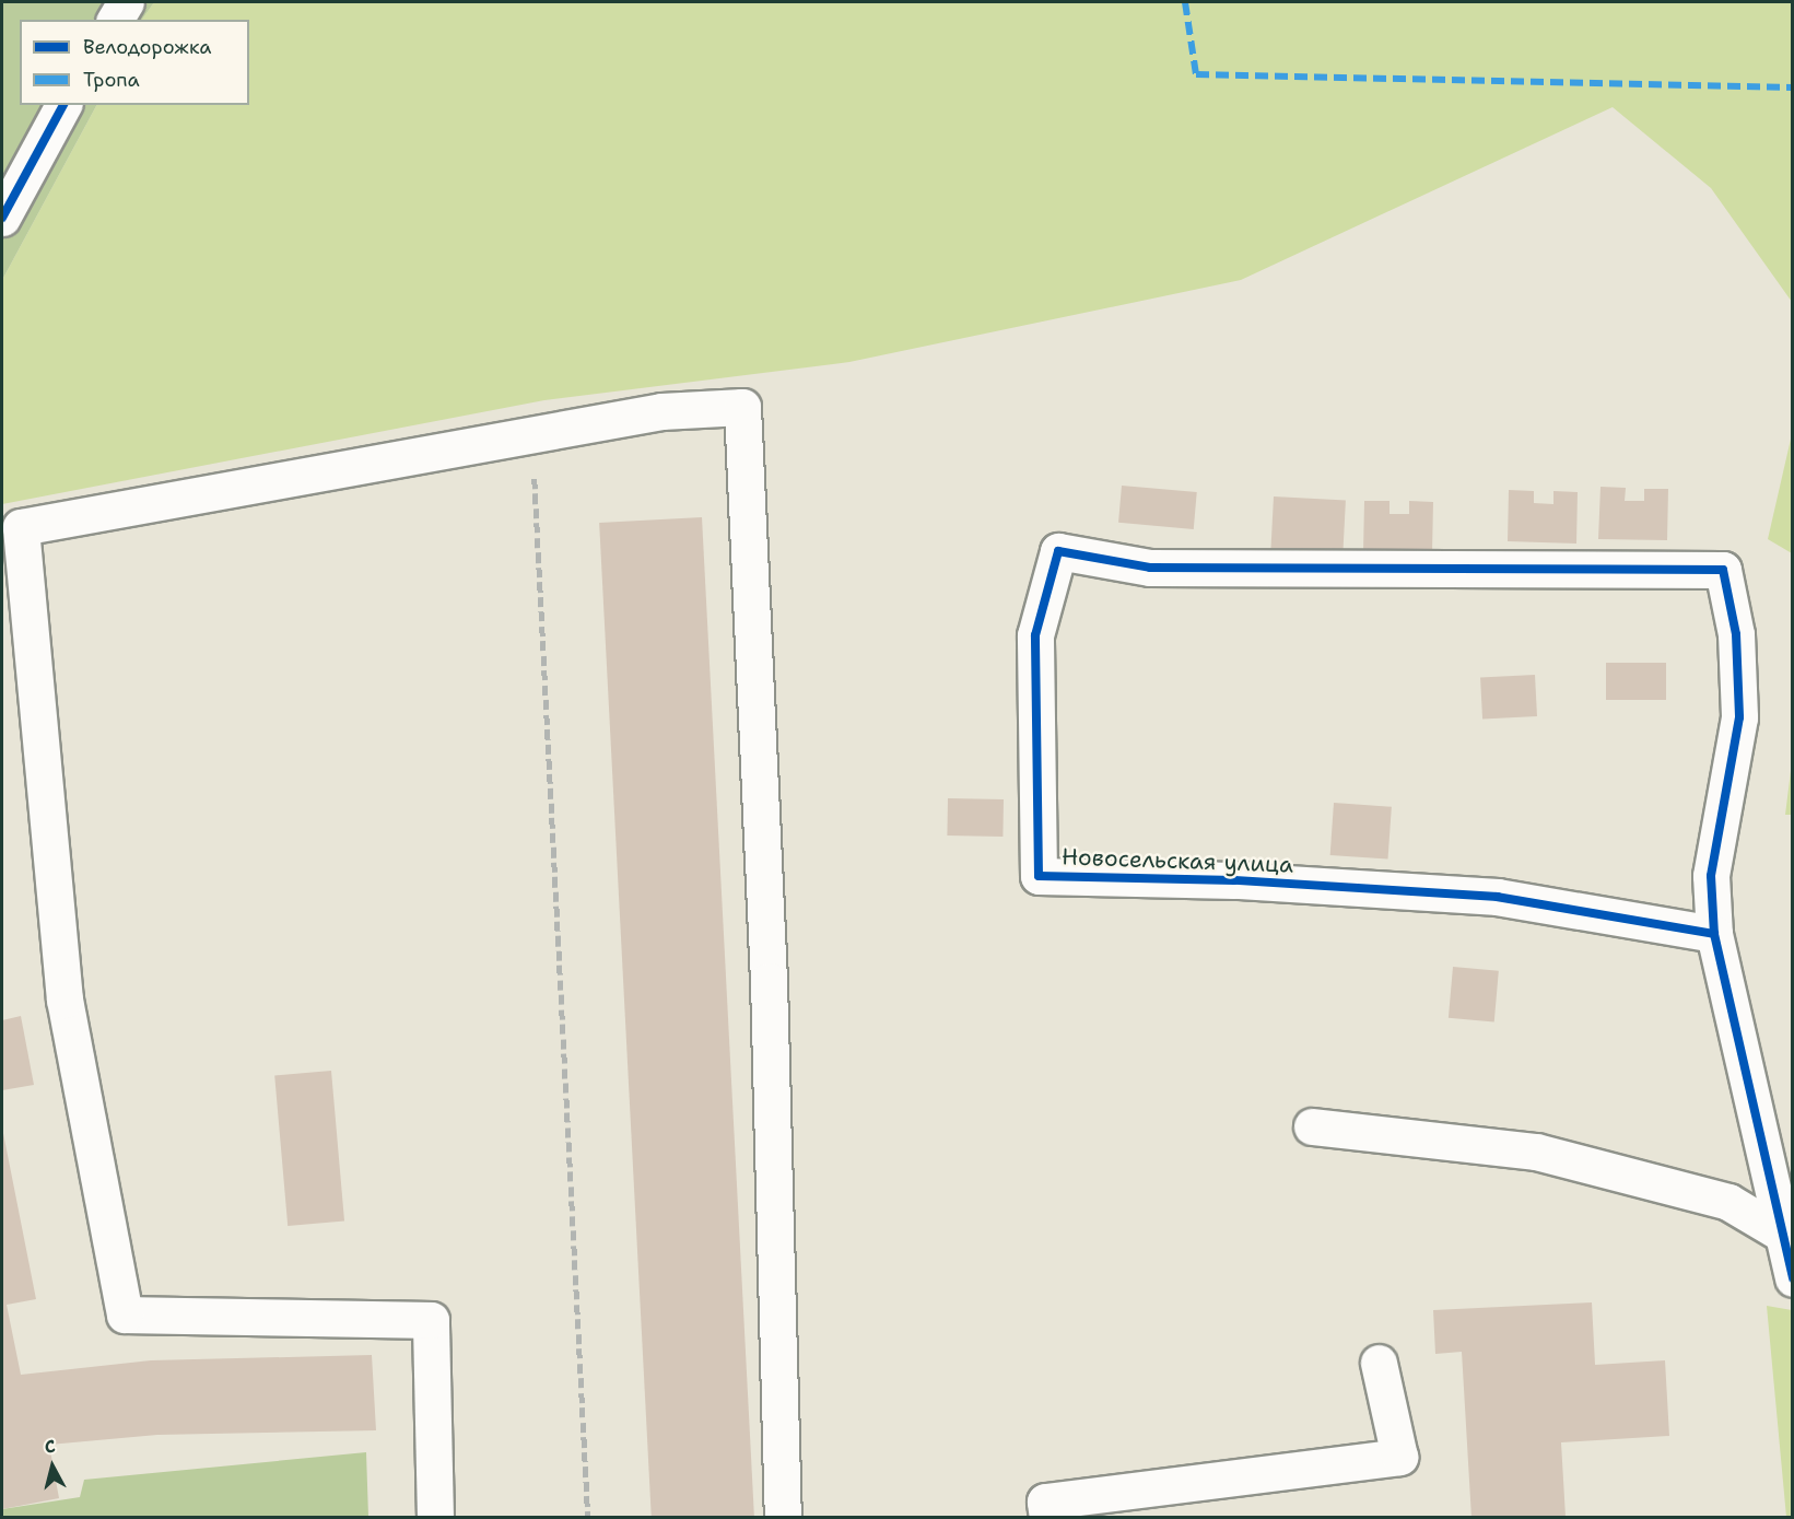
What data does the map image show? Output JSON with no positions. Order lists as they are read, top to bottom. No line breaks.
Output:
{"streets":{"street":["Новосельская улица"]},"legend":["Велодорожка","Тропа"],"north":"top"}
